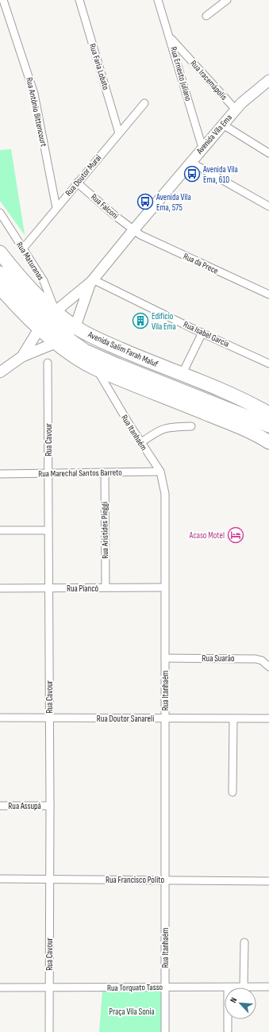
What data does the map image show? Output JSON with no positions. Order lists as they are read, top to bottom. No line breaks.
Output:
{"streets":{"highway":["Avenida Salim Farah Maluf"],"main road":["Avenida Vila Ema"],"street":["Rua Faria Lobato","Rua Ernesto Juliano","Rua Iracemápolis","Rua Antônio Bittencourt","Rua Doutor Murai","Rua Falconi","Rua Maturanas","Rua da Prece","Rua Isabel Garcia","Rua Itanhaém","Rua Cavour","Rua Marechal Santos Barreto","Rua Aristides Pieggi","Rua Piancó","Rua Suarão","Rua Doutor Sanareli","Rua Assupá","Rua Francisco Polito","Rua Torquato Tasso"]},"crossings":[["Rua Faria Lobato","Rua Doutor Murai"],["Rua Ernesto Juliano","Rua Iracemápolis"],["Rua Ernesto Juliano","Avenida Vila Ema"],["Rua Iracemápolis","Avenida Vila Ema"],["Rua Antônio Bittencourt","Rua Doutor Murai"],["Avenida Vila Ema","Rua Falconi"],["Avenida Vila Ema","Rua Maturanas"],["Avenida Vila Ema","Rua da Prece"],["Avenida Vila Ema","Rua Isabel Garcia"],["Avenida Vila Ema","Avenida Salim Farah Maluf"],["Rua Doutor Murai","Rua Falconi"],["Rua Doutor Murai","Rua Maturanas"],["Rua Falconi","Rua da Prece"],["Rua Maturanas","Avenida Salim Farah Maluf"],["Rua Itanhaém","Rua Marechal Santos Barreto"],["Rua Itanhaém","Rua Piancó"],["Rua Itanhaém","Rua Suarão"],["Rua Itanhaém","Rua Doutor Sanareli"],["Rua Itanhaém","Rua Francisco Polito"],["Rua Itanhaém","Rua Torquato Tasso"],["Rua Cavour","Rua Marechal Santos Barreto"],["Rua Cavour","Rua Piancó"],["Rua Cavour","Rua Doutor Sanareli"],["Rua Cavour","Rua Assupá"],["Rua Cavour","Rua Francisco Polito"],["Rua Cavour","Rua Torquato Tasso"],["Rua Marechal Santos Barreto","Rua Aristides Pieggi"],["Rua Aristides Pieggi","Rua Piancó"]],"parks":["Praça Vila Sonia"],"places":{"bus stop":["Avenida Vila Ema, 610","Avenida Vila Ema, 575"],"building":["Edifício Vila Ema"],"hotel":["Acaso Motel"]},"north":"top left"}
